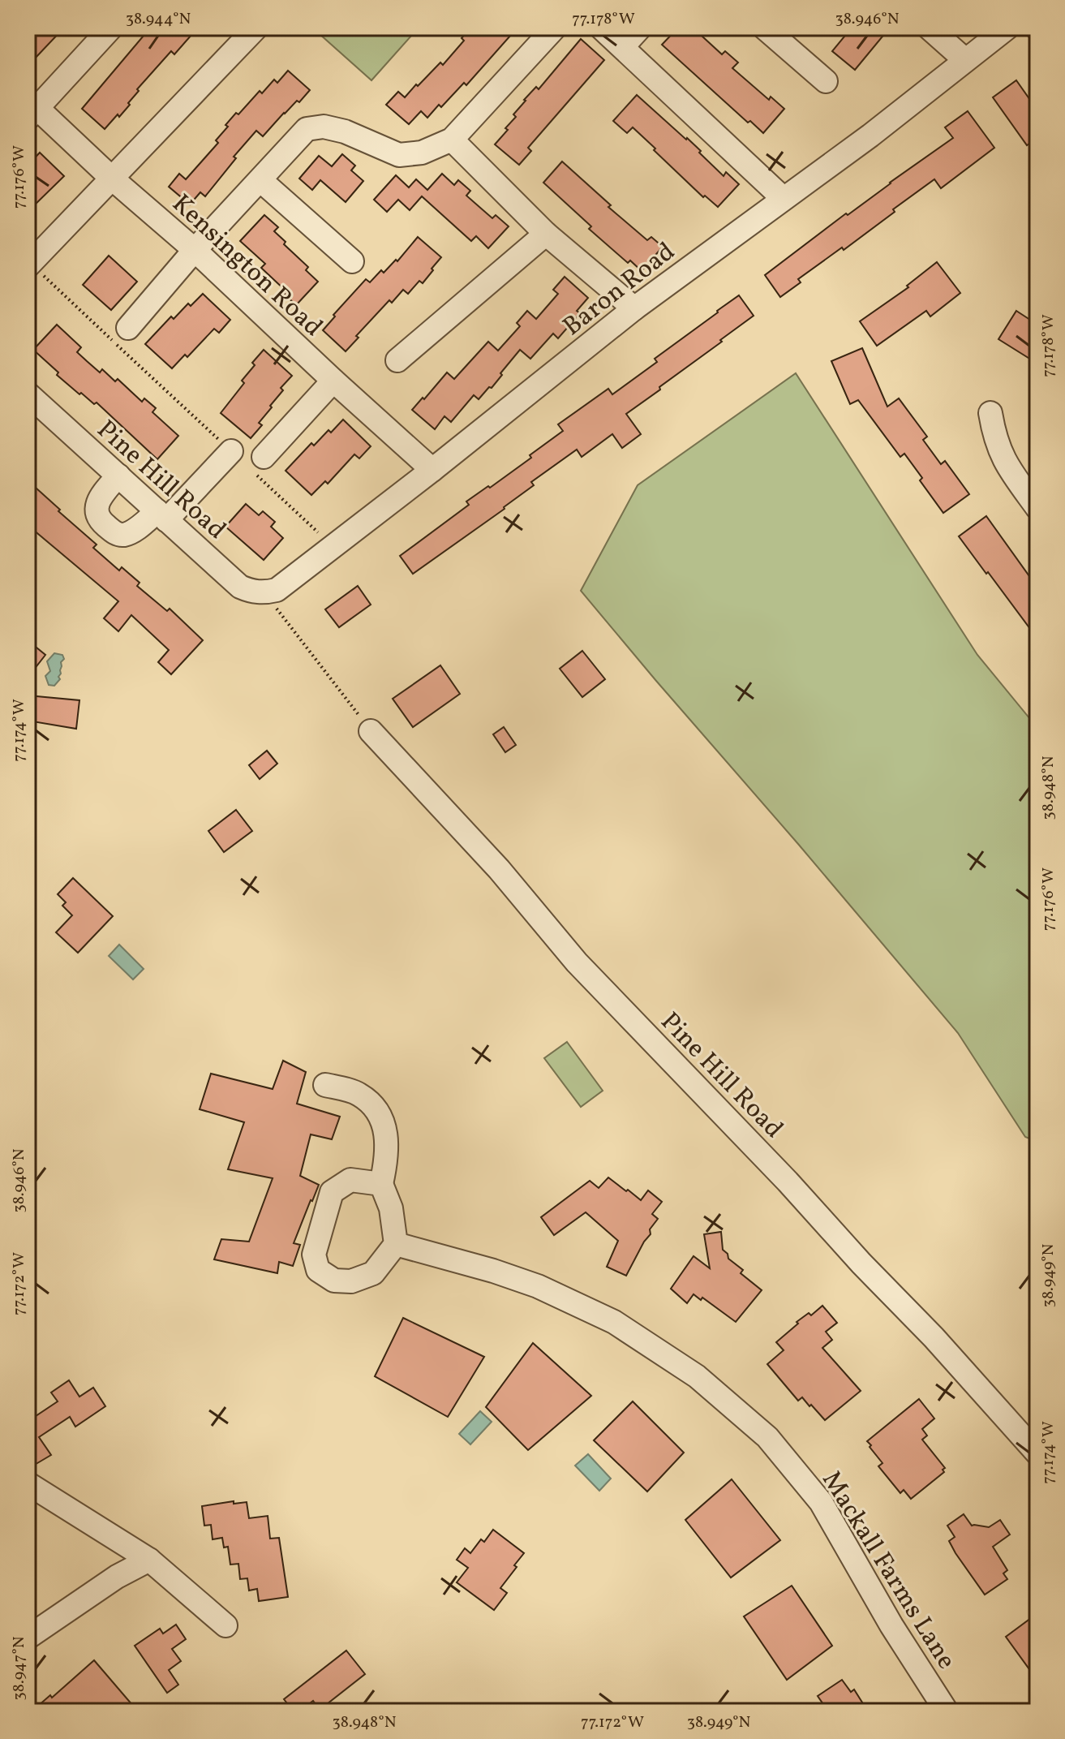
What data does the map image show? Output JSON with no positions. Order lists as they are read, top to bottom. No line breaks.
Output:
{"streets":{"street":["Kensington Road","Baron Road","Pine Hill Road","Mackall Farms Lane"]},"crossings":[["Kensington Road","Baron Road"],["Baron Road","Pine Hill Road"]],"coordinates":["38.944°N","77.178°W","38.946°N","77.176°W","77.174°W","38.948°N","38.949°N","77.172°W","38.947°N"]}
